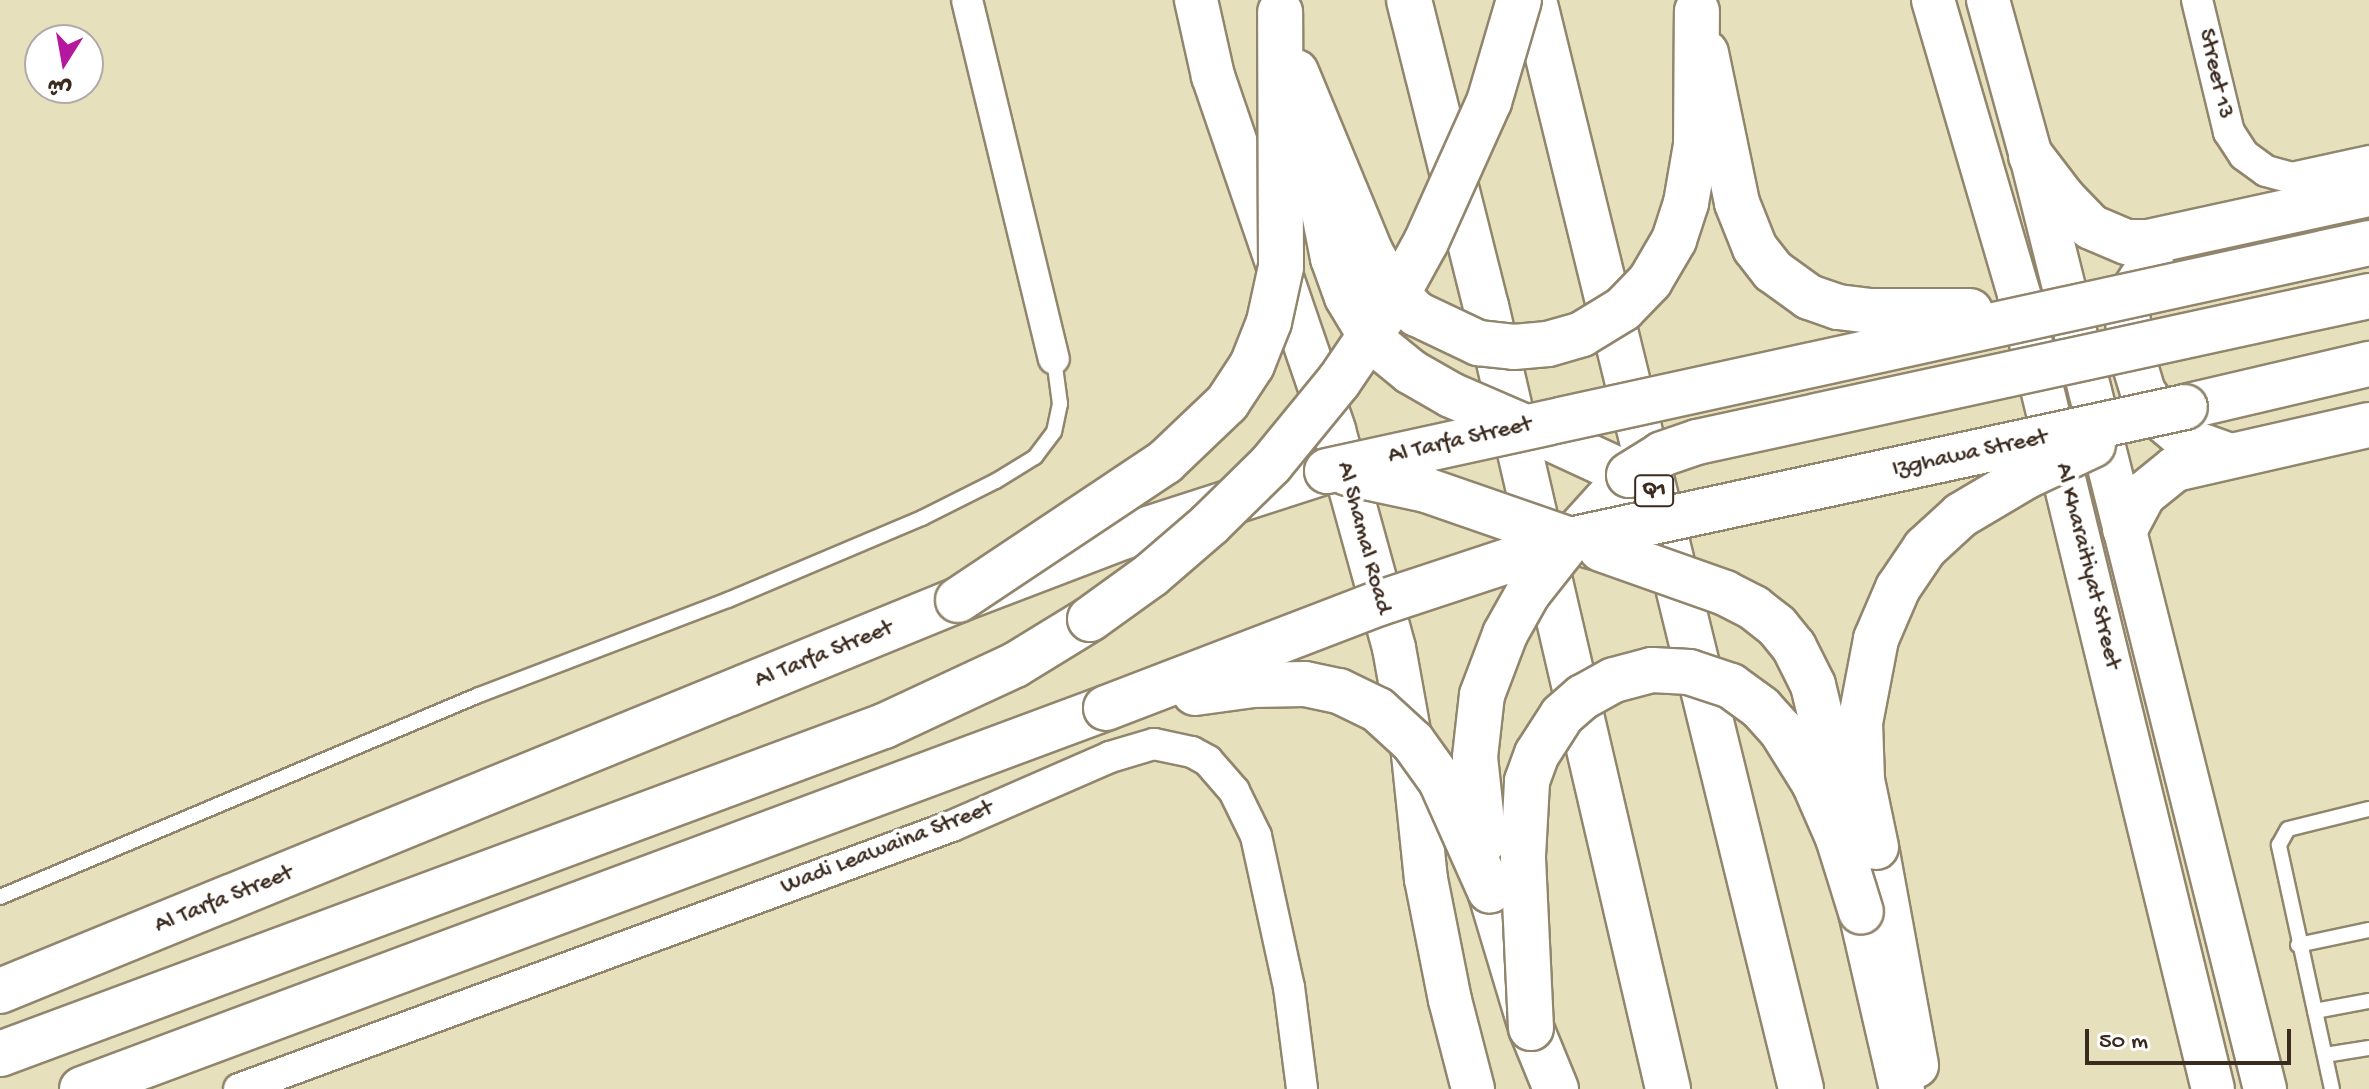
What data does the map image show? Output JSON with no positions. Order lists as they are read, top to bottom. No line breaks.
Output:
{"streets":{"main road":["Al Tarfa Street","Izghawa Street","Q1","Al Shamal Road","Al Kharaitiyat Street"],"street":["Street 13","Wadi Leawaina Street"]},"scale_bar":"50 m","north":"bottom"}
